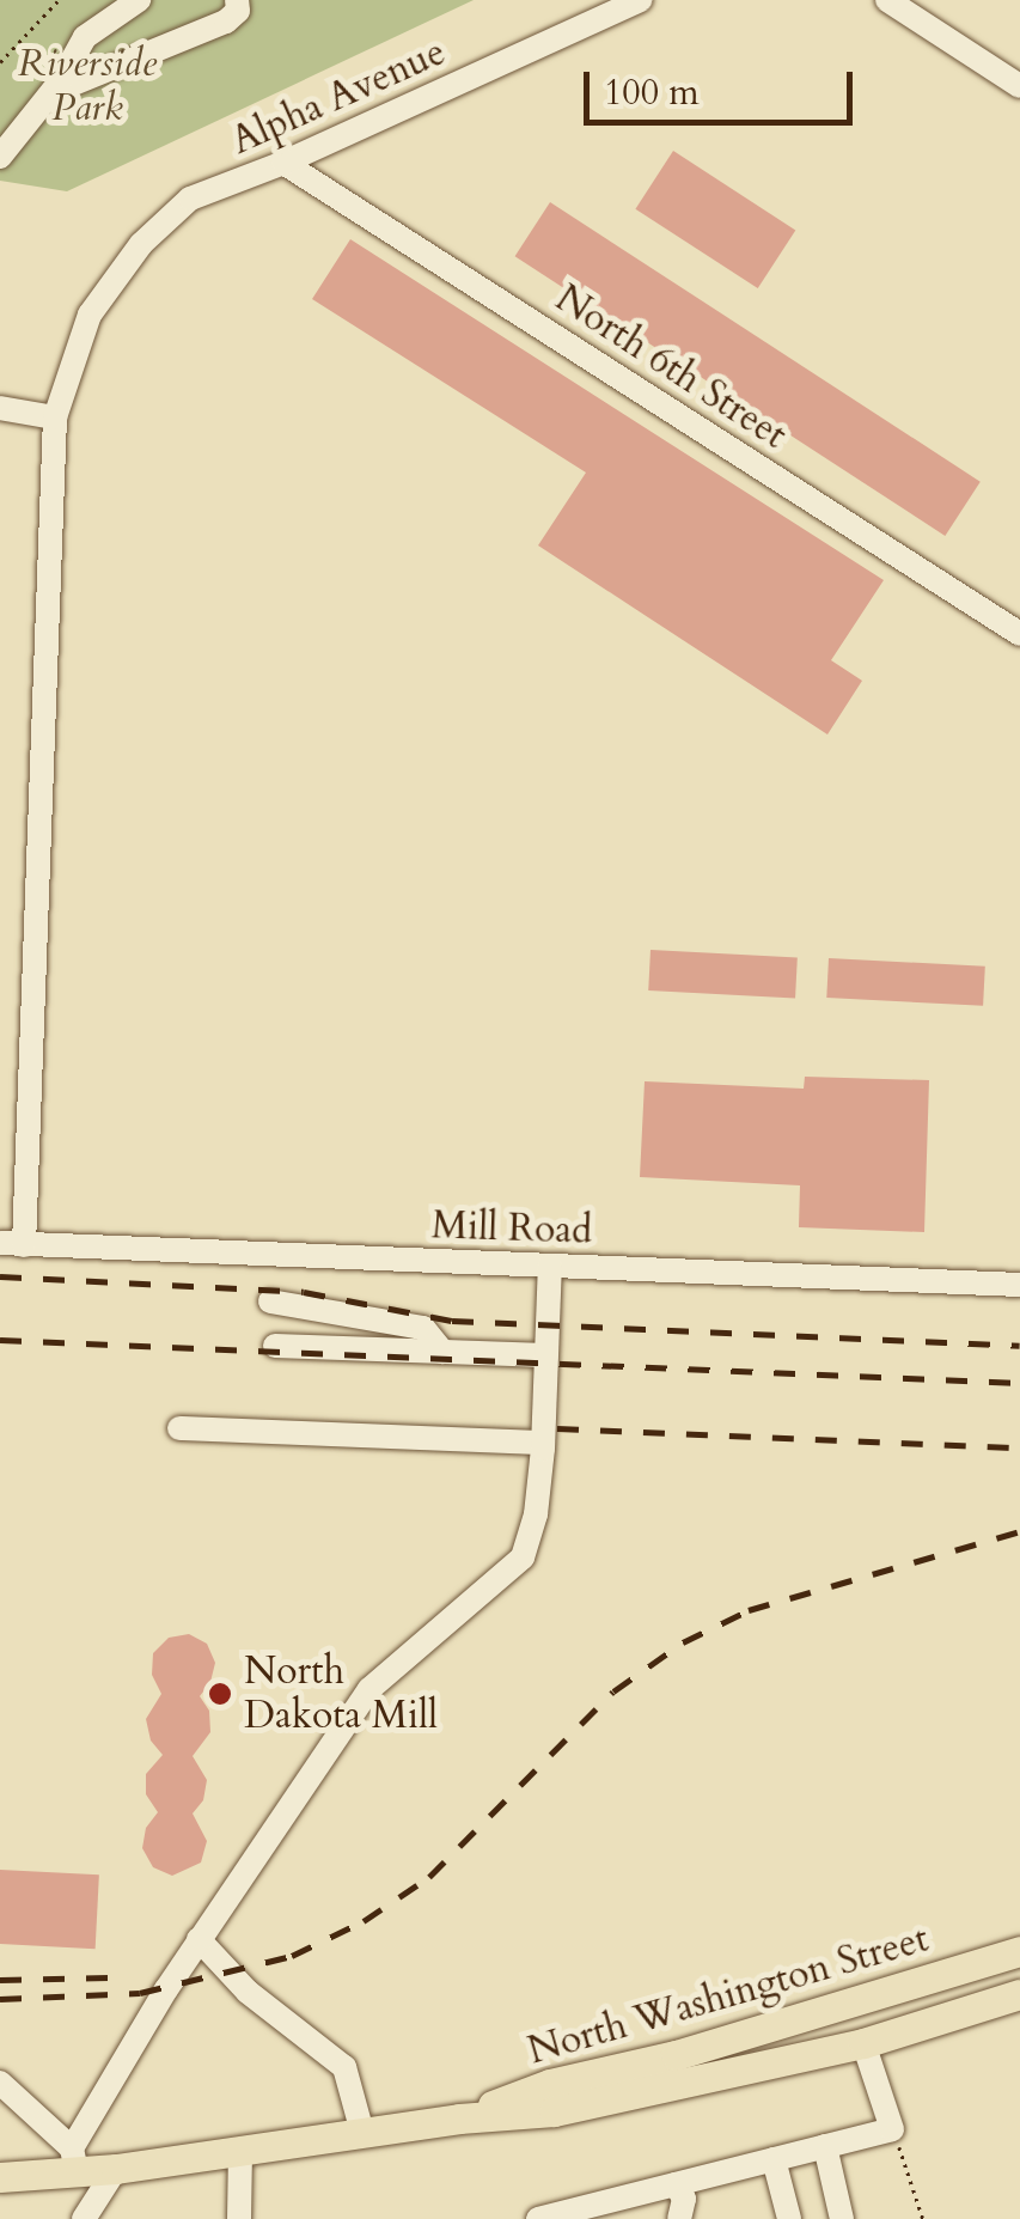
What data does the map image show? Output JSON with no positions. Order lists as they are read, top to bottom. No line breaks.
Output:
{"streets":{"main road":["North Washington Street"],"street":["Alpha Avenue","North 6th Street","Mill Road"]},"crossings":[["Alpha Avenue","North 6th Street"],["Alpha Avenue","Mill Road"]],"parks":["Riverside Park"],"places":["North Dakota Mill"],"scale_bar":"100 m"}
